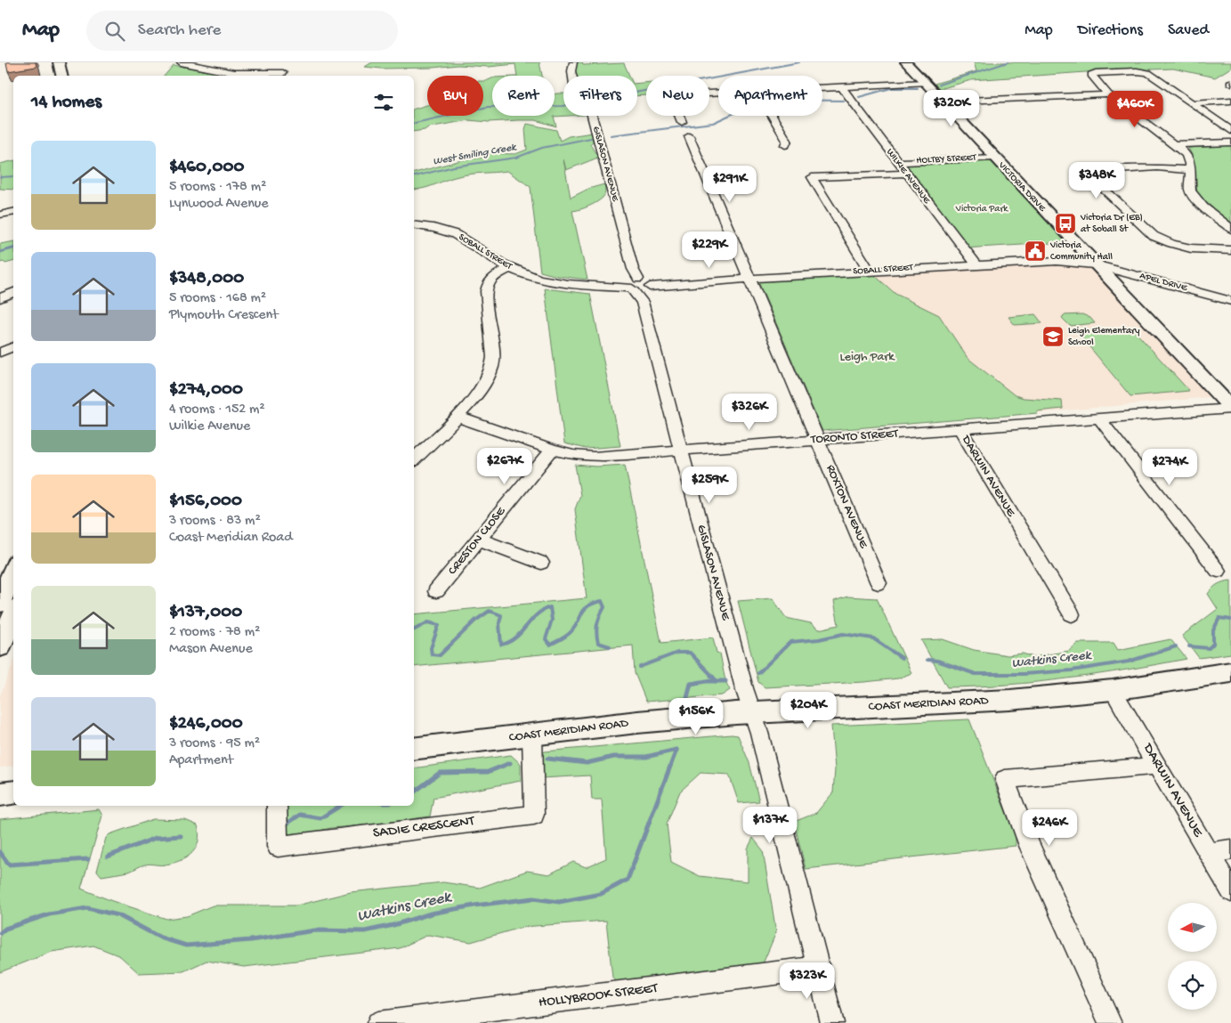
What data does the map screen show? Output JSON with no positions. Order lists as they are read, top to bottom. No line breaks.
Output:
{"streets":{"main road":["VICTORIA DRIVE","COAST MERIDIAN ROAD"],"street":["HOLTBY STREET","GISLASON AVENUE","WILKIE AVENUE","SOBALL STREET","APEL DRIVE","TORONTO STREET","DARWIN AVENUE","ROXTON AVENUE","CRESTON CLOSE","SADIE CRESCENT","HOLLYBROOK STREET"]},"crossings":[["HOLTBY STREET","WILKIE AVENUE"],["HOLTBY STREET","VICTORIA DRIVE"],["HOLTBY STREET","SOBALL STREET"],["GISLASON AVENUE","SOBALL STREET"],["GISLASON AVENUE","TORONTO STREET"],["GISLASON AVENUE","COAST MERIDIAN ROAD"],["GISLASON AVENUE","HOLLYBROOK STREET"],["WILKIE AVENUE","SOBALL STREET"],["VICTORIA DRIVE","SOBALL STREET"],["VICTORIA DRIVE","APEL DRIVE"],["VICTORIA DRIVE","TORONTO STREET"],["SOBALL STREET","APEL DRIVE"],["SOBALL STREET","ROXTON AVENUE"],["TORONTO STREET","DARWIN AVENUE"],["TORONTO STREET","ROXTON AVENUE"],["TORONTO STREET","CRESTON CLOSE"],["DARWIN AVENUE","COAST MERIDIAN ROAD"],["COAST MERIDIAN ROAD","SADIE CRESCENT"]],"water":["West Smiling Creek","Watkins Creek"],"parks":["Victoria Park","Leigh Park"],"places":{"bus stop":["Victoria Dr (EB) at Soball St"],"public building":["Victoria Community Hall"],"school or university":["Leigh Elementary School"]},"north":"left","page":{"header":"Map","search":"Search here","nav":["Map","Directions","Saved"],"chip":["Buy","Rent","Filters","New","Apartment"],"heading":"14 homes","price":["$320K","$460K","$348K","$291K","$229K","$326K","$267K","$274K","$259K","$204K","$156K","$137K","$246K","$323K"],"list":[{"name":"$460,000","note":"5 rooms · 178 m² · Lynwood Avenue"},{"name":"$348,000","note":"5 rooms · 168 m² · Plymouth Crescent"},{"name":"$274,000","note":"4 rooms · 152 m² · Wilkie Avenue"},{"name":"$156,000","note":"3 rooms · 83 m² · Coast Meridian Road"},{"name":"$137,000","note":"2 rooms · 78 m² · Mason Avenue"},{"name":"$246,000","note":"3 rooms · 95 m² · Apartment"}]}}
